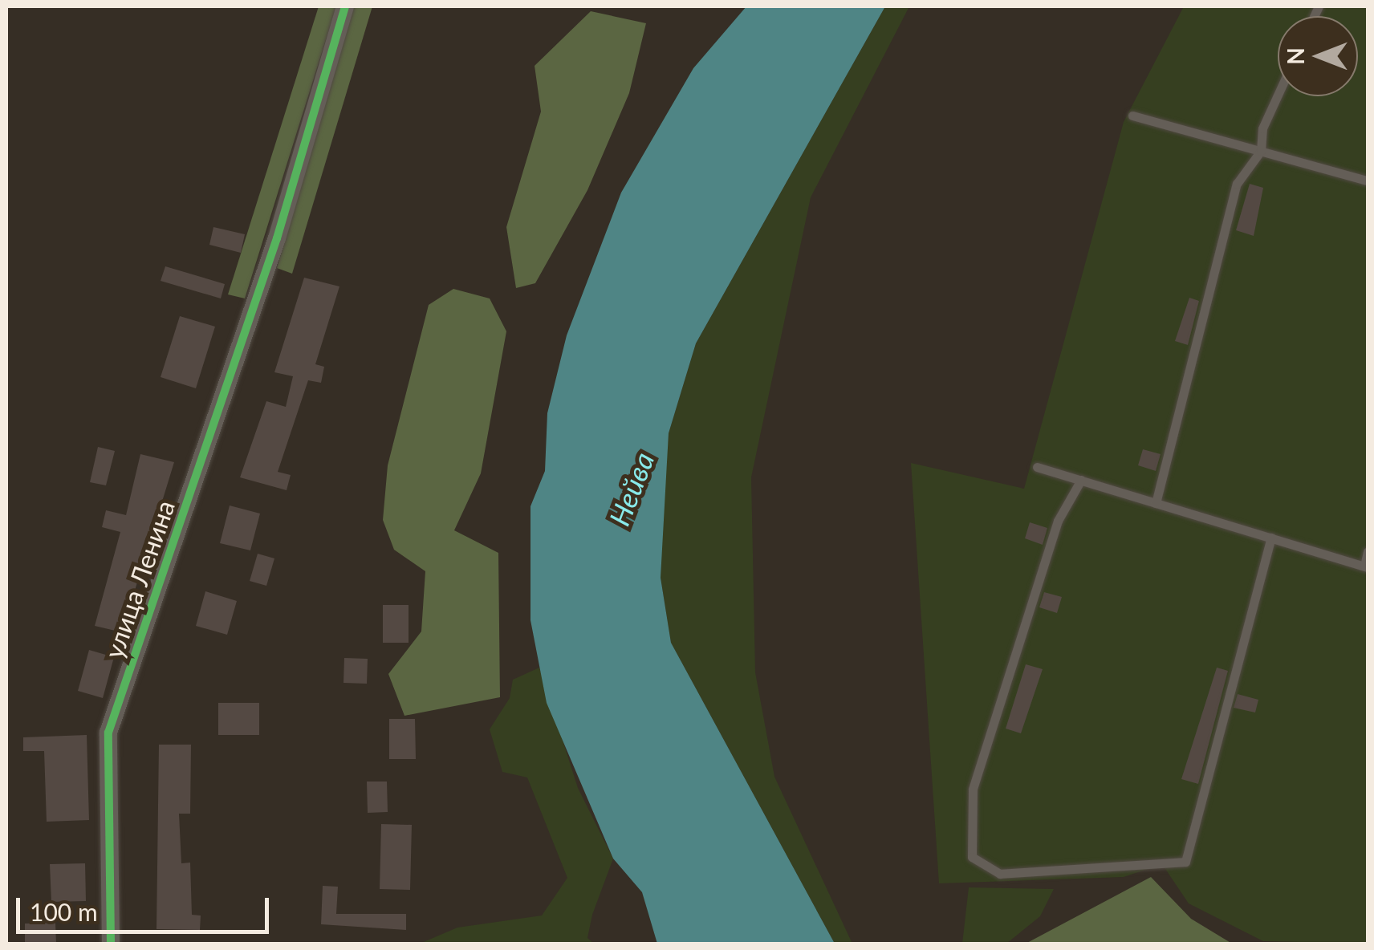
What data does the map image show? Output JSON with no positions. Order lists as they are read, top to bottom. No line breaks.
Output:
{"streets":{"street":["улица Ленина"]},"water":["Нейва"],"scale_bar":"100 m","north":"left"}
